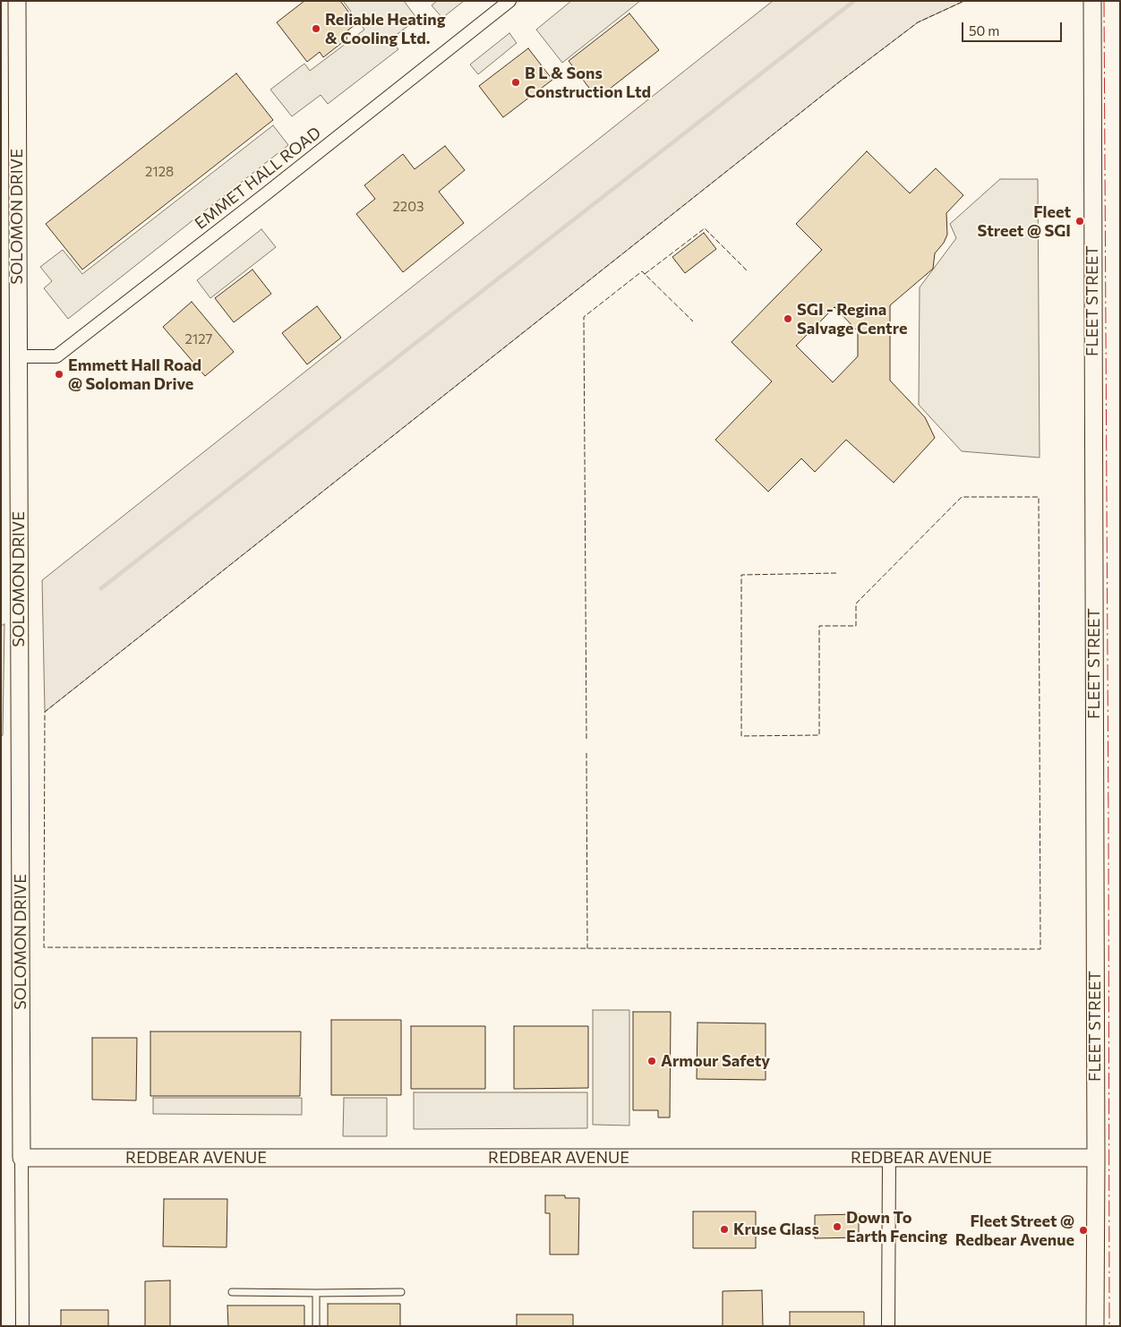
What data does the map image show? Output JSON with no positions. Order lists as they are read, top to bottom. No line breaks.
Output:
{"streets":{"street":["EMMET HALL ROAD","SOLOMON DRIVE","FLEET STREET","REDBEAR AVENUE"]},"crossings":[["EMMET HALL ROAD","SOLOMON DRIVE"],["SOLOMON DRIVE","REDBEAR AVENUE"],["FLEET STREET","REDBEAR AVENUE"]],"places":["Reliable Heating & Cooling Ltd.","B L & Sons Construction Ltd","Fleet Street @ SGI","SGI - Regina Salvage Centre","Emmett Hall Road @ Soloman Drive","Armour Safety","Down To Earth Fencing","Kruse Glass","Fleet Street @ Redbear Avenue"],"house_numbers":["2128","2203","2127"],"scale_bar":"50 m"}
